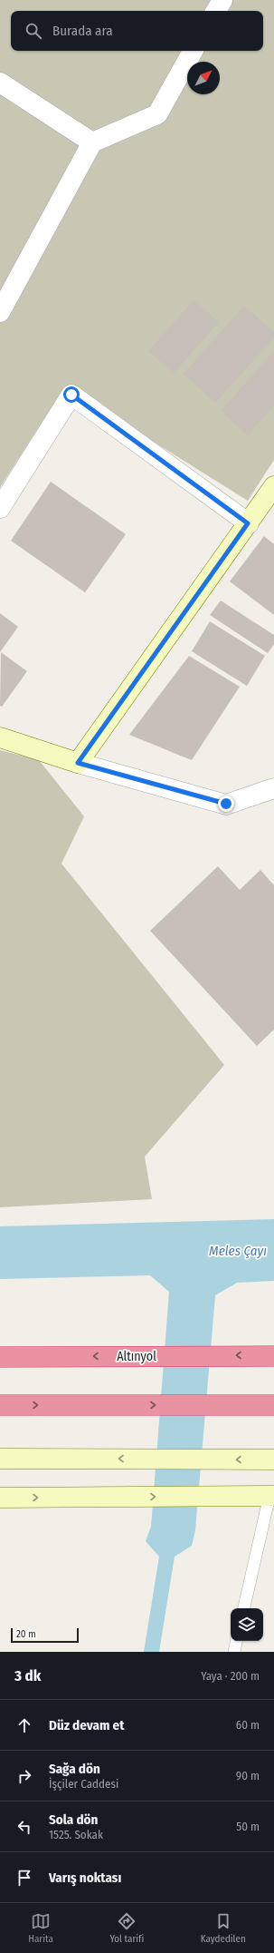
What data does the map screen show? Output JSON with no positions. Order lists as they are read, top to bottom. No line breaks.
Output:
{"streets":{"highway":["Altınyol"]},"water":["Meles Çayı"],"scale_bar":"20 m","north":"top right","page":{"search":"Burada ara","scale":"20 m","heading":["3 dk","Yaya · 200 m"],"list":[["Düz devam et","60 m"],["Sağa dön","İşçiler Caddesi","90 m"],["Sola dön","1525. Sokak","50 m"],"Varış noktası"],"nav":["Harita","Yol tarifi","Kaydedilen"]}}
